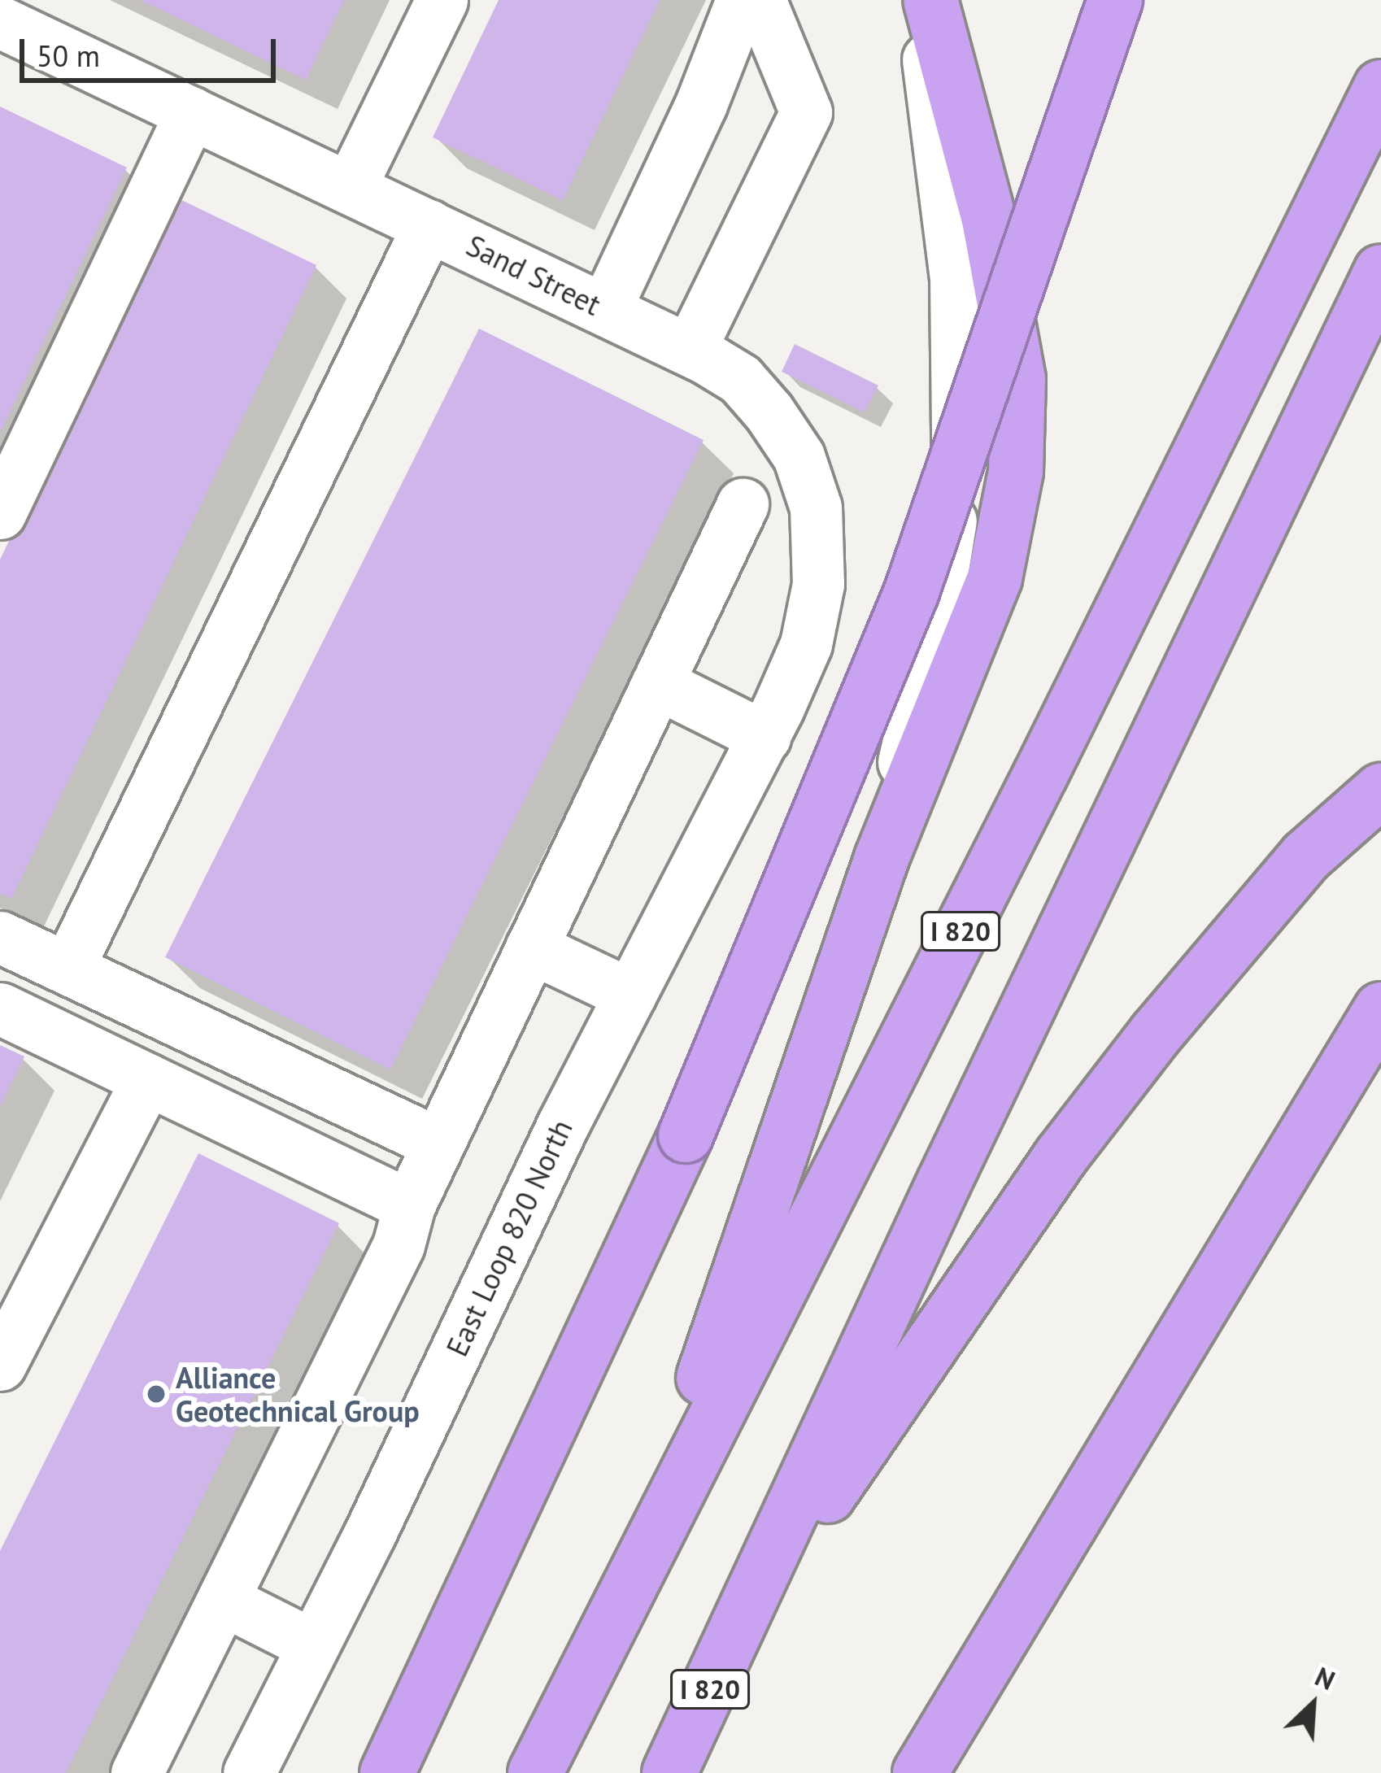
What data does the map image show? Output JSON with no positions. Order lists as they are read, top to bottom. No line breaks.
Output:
{"streets":{"highway":["I 820"],"street":["Sand Street","East Loop 820 North"]},"crossings":[["Sand Street","East Loop 820 North"]],"places":["Alliance Geotechnical Group"],"scale_bar":"50 m","north":"top right"}
